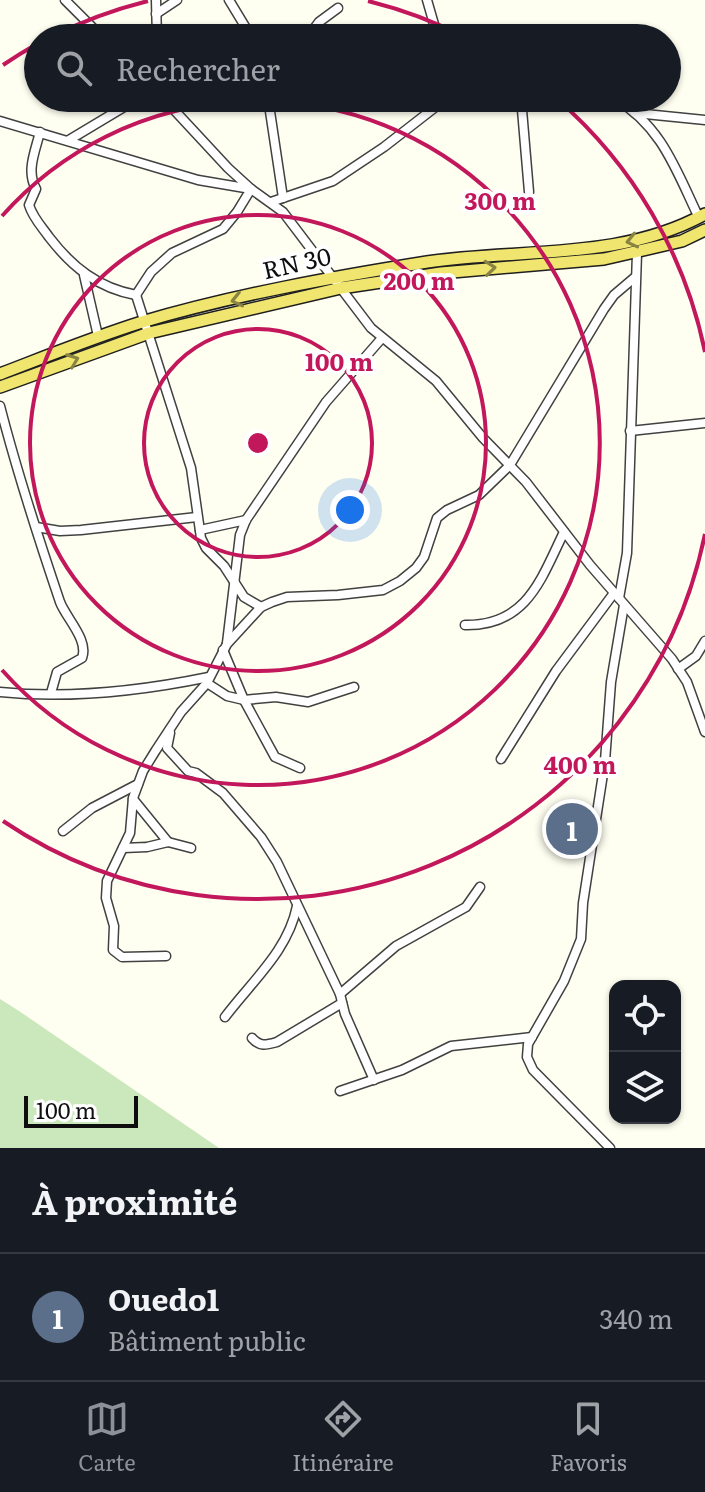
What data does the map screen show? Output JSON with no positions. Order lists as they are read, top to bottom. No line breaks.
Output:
{"streets":{"main road":["RN 30"]},"scale_bar":"100 m","page":{"search":"Rechercher","pins":"1","scale":"100 m","heading":"À proximité","list":[{"mark":"1","name":"Ouedo1","note":"Bâtiment public","value":"340 m"}],"nav":["Carte","Itinéraire","Favoris"]},"rings":["300 m","200 m","100 m","400 m"]}
